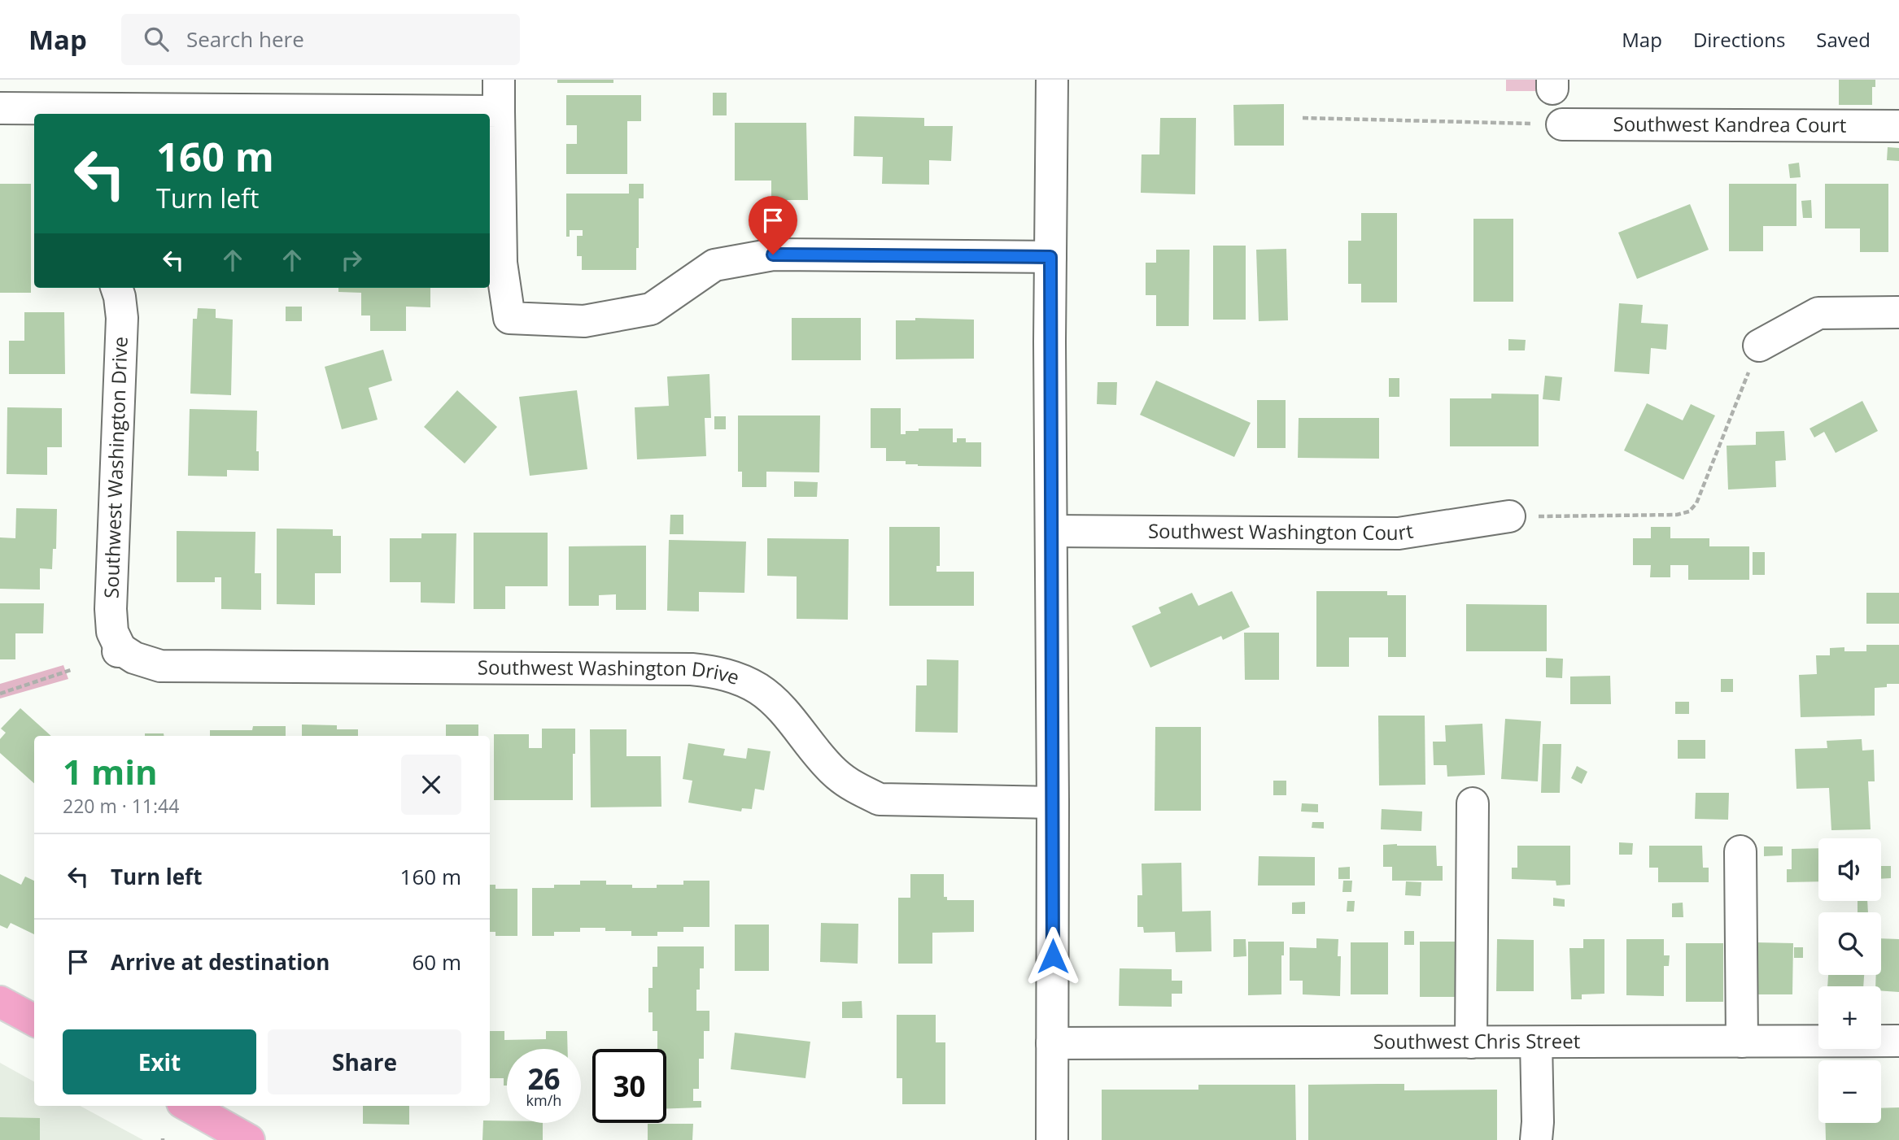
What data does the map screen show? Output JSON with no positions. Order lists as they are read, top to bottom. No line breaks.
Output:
{"streets":{"street":["Southwest Kandrea Court","Southwest Washington Drive","Southwest Washington Court","Southwest Chris Street"]},"page":{"header":"Map","search":"Search here","nav":["Map","Directions","Saved"],"turn":["160 m","Turn left"],"heading":["1 min","220 m · 11:44"],"list":[{"name":"Turn left","value":"160 m"},{"name":"Arrive at destination","value":"60 m"}],"map_buttons":["+","−"],"buttons":["Exit","Share"],"speed":"26 km/h","limit":"30"}}
